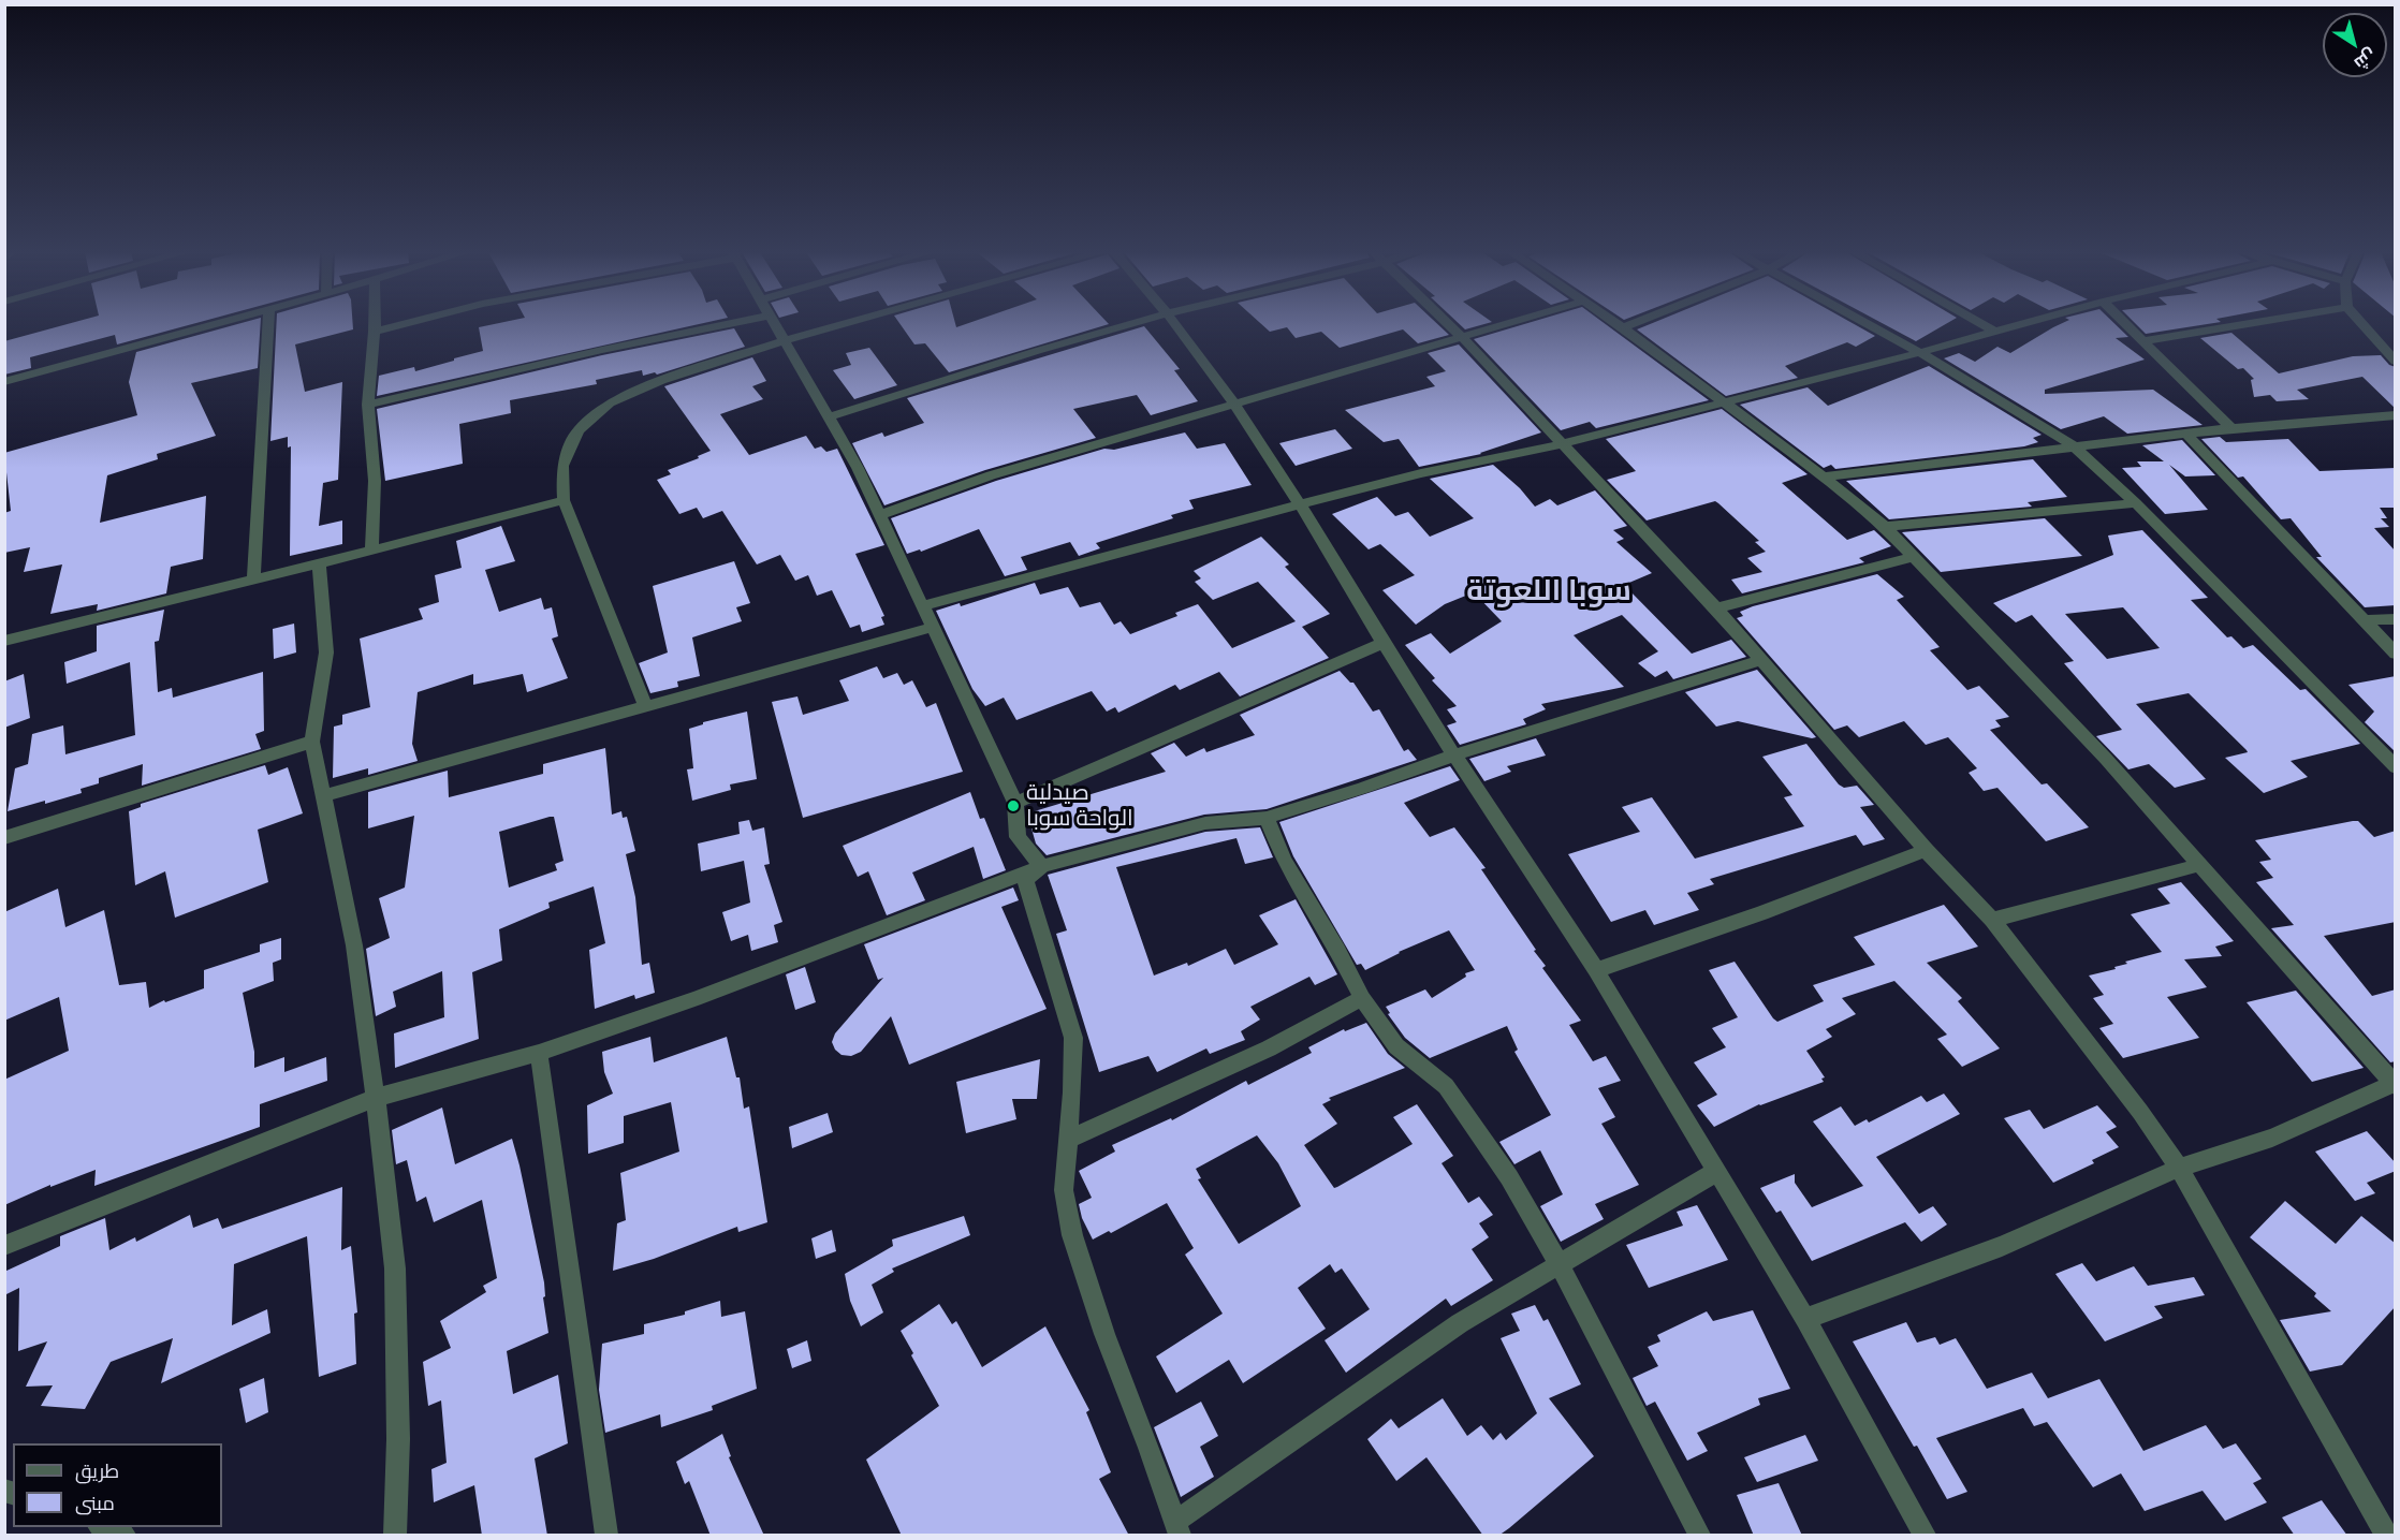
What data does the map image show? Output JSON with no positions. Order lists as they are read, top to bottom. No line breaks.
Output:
{"districts":["سوبا اللعوتة"],"places":["صيدلية الواحة سوبا"],"legend":["طريق","مبنى"],"north":"bottom right"}
